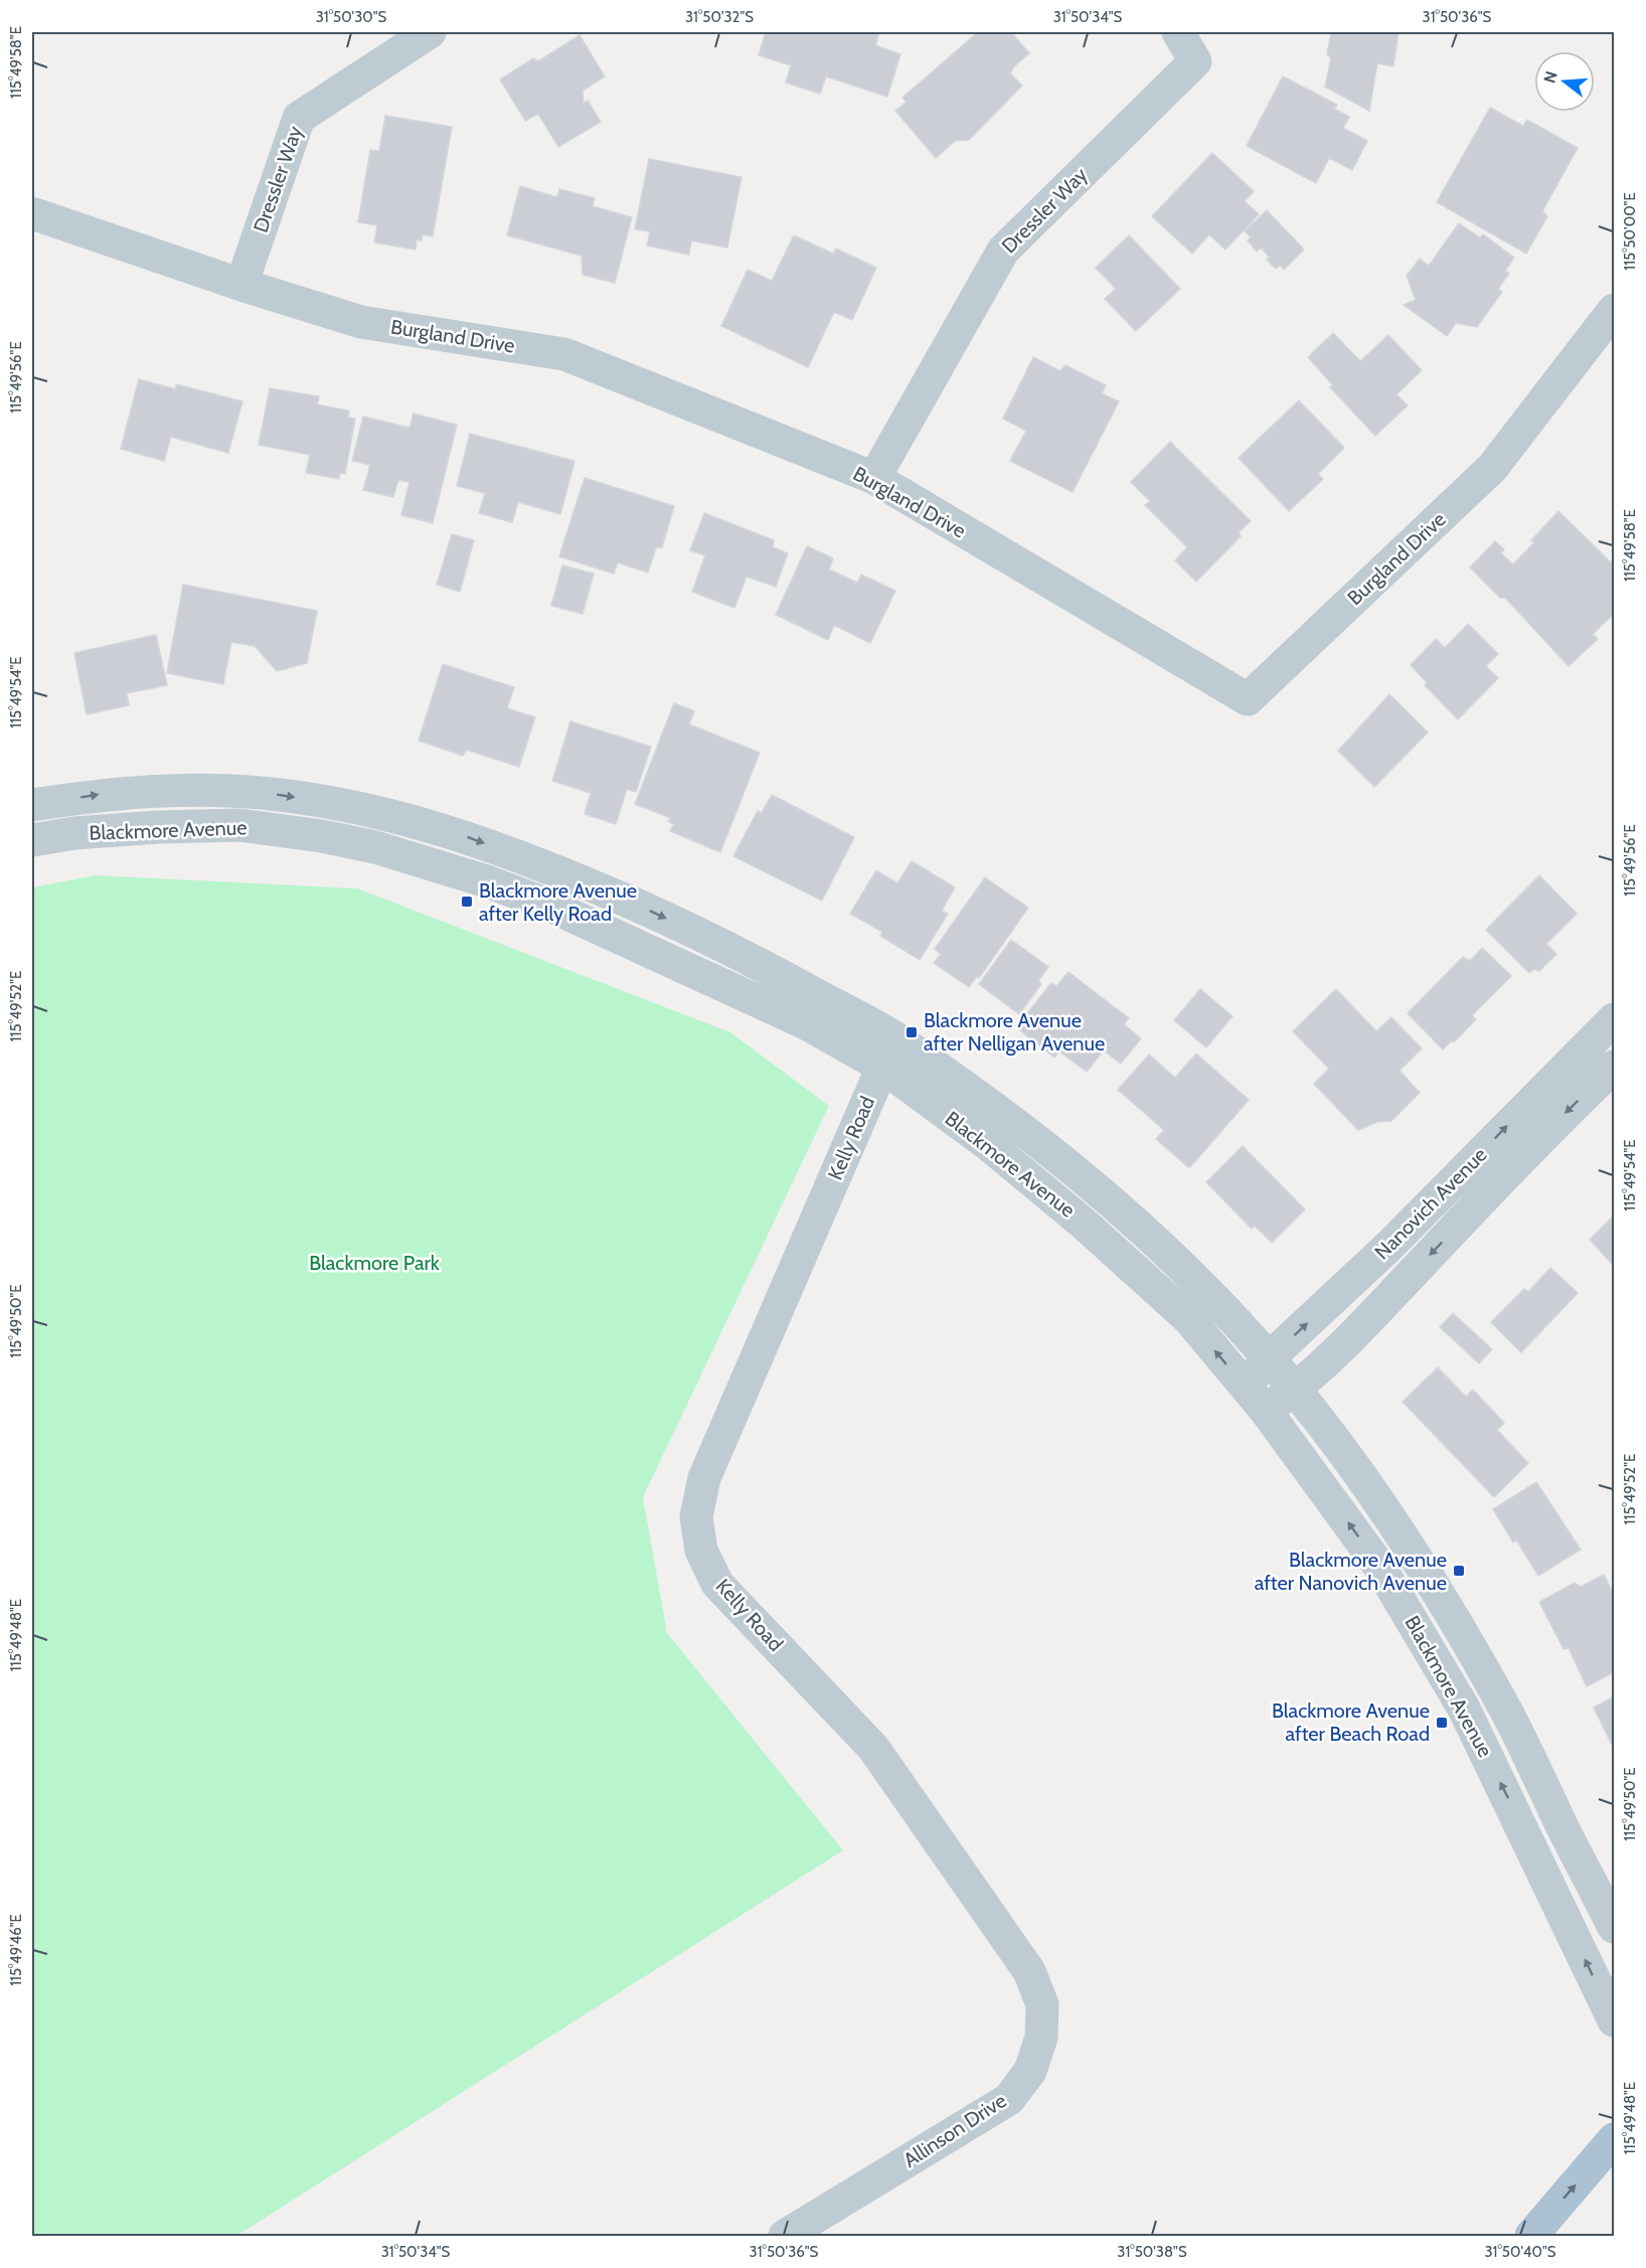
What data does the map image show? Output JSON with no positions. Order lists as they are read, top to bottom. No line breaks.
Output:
{"streets":{"street":["Dressler Way","Burgland Drive","Blackmore Avenue","Kelly Road","Nanovich Avenue","Allinson Drive"]},"crossings":[["Dressler Way","Burgland Drive"],["Blackmore Avenue","Kelly Road"],["Blackmore Avenue","Nanovich Avenue"],["Kelly Road","Allinson Drive"]],"parks":["Blackmore Park"],"places":{"transit":["Blackmore Avenue after Kelly Road","Blackmore Avenue after Nelligan Avenue","Blackmore Avenue after Nanovich Avenue","Blackmore Avenue after Beach Road"]},"north":"left","coordinates":["31°50'30\"S","31°50'32\"S","31°50'34\"S","31°50'36\"S","115°49'58\"E","115°50'00\"E","115°49'56\"E","115°49'54\"E","115°49'52\"E","115°49'50\"E","115°49'48\"E","115°49'46\"E","31°50'38\"S","31°50'40\"S"]}
